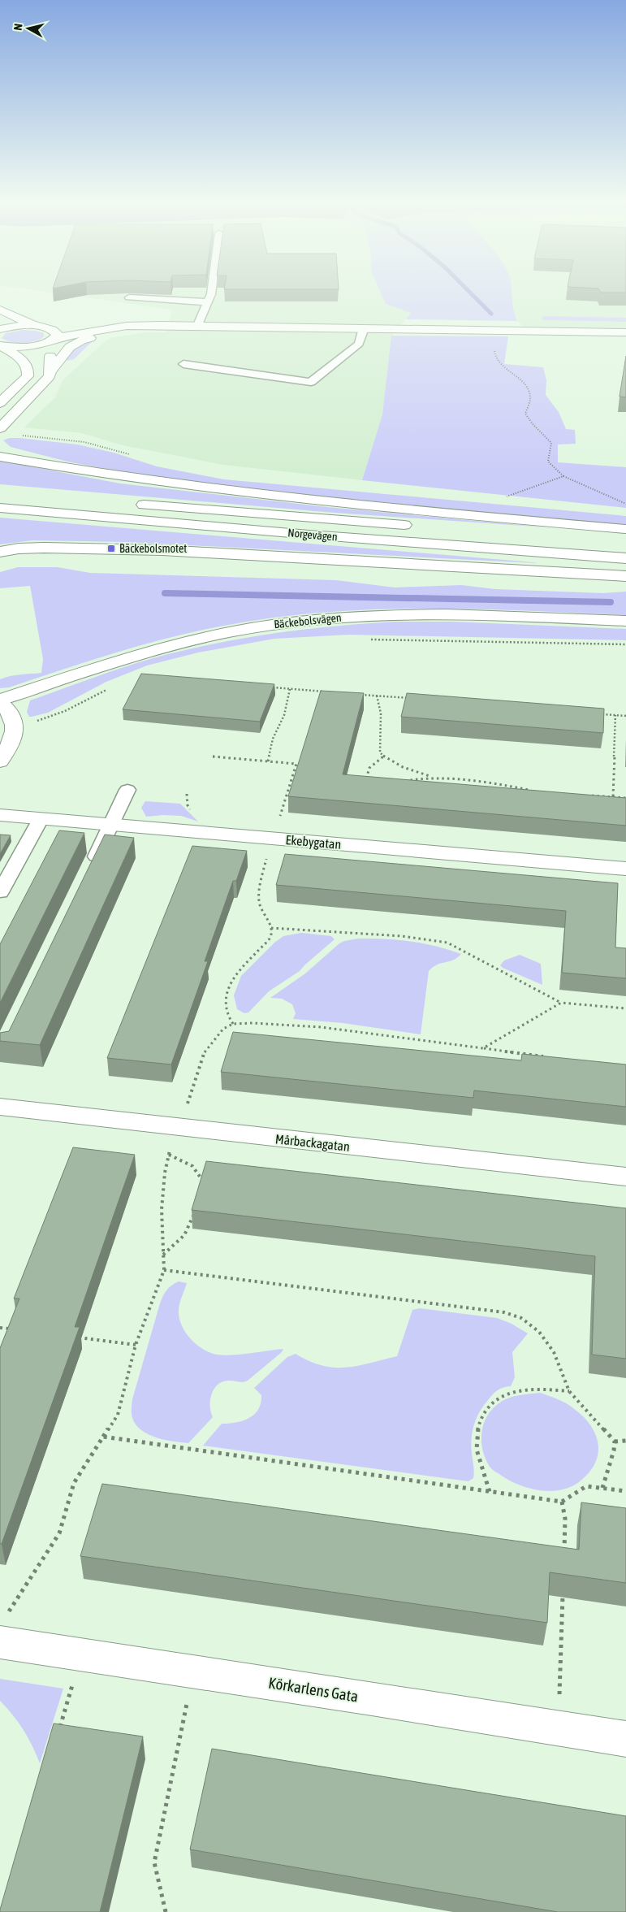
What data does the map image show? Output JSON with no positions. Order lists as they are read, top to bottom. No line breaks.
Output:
{"streets":{"main road":["Norgevägen","Bäckebolsvägen","Ekebygatan","Mårbackagatan","Körkarlens Gata"]},"places":{"transit":["Bäckebolsmotet"]},"north":"left"}
